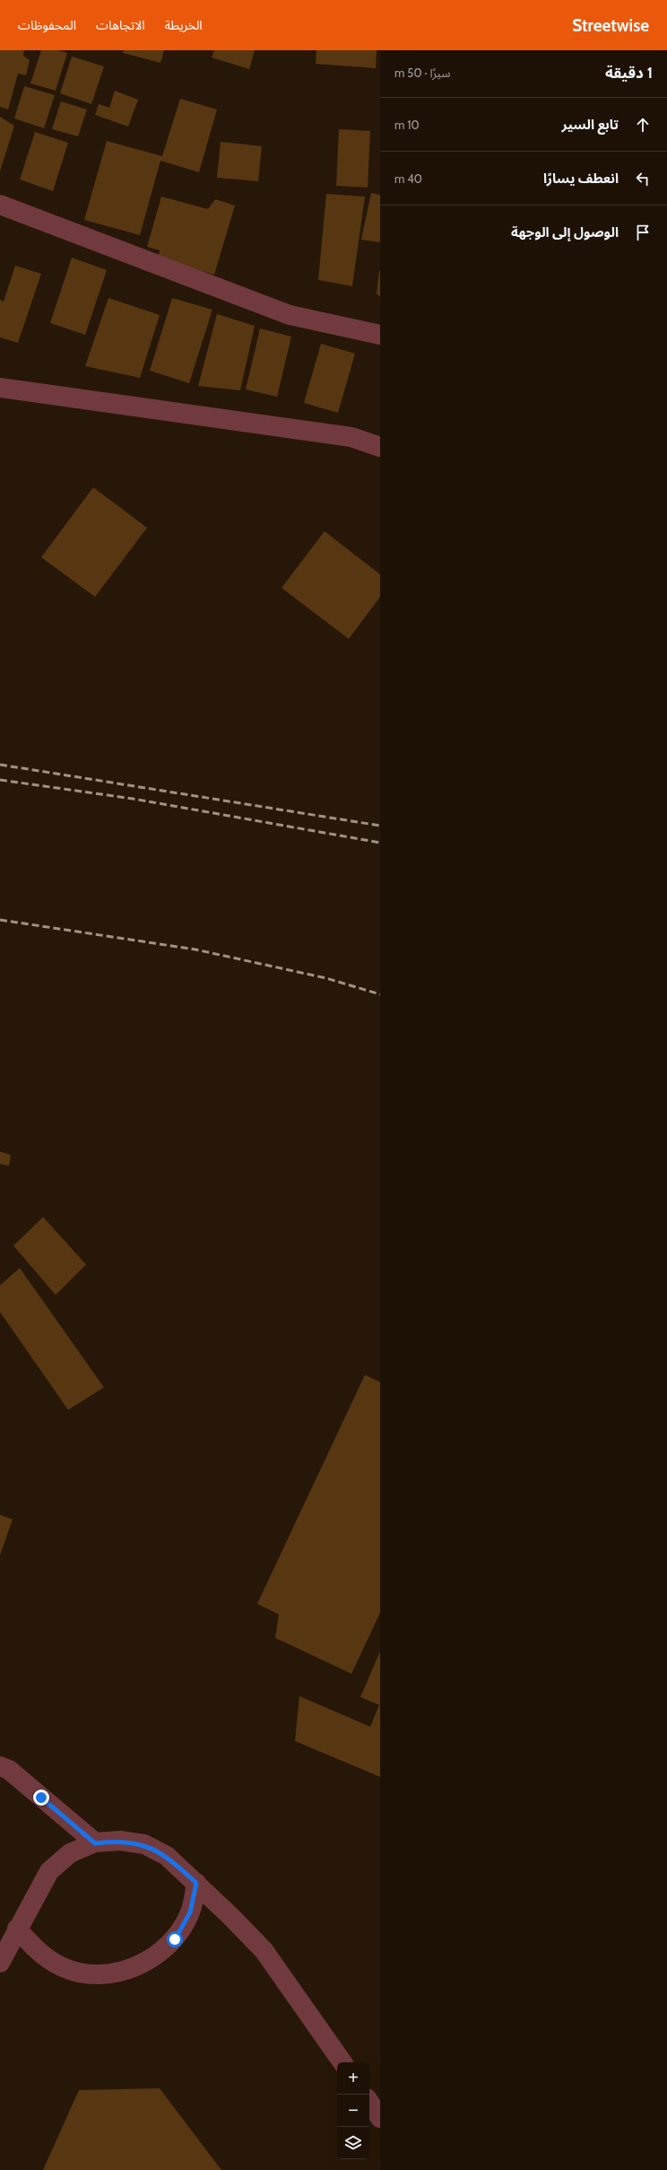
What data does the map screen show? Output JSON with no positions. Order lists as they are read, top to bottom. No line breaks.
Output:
{"page":{"header":"Streetwise","nav":["الخريطة","الاتجاهات","المحفوظات"],"heading":["1 دقيقة","سيرًا · 50 m"],"list":[["تابع السير","10 m"],["انعطف يسارًا","40 m"],"الوصول إلى الوجهة"],"map_buttons":["+","−"]}}
